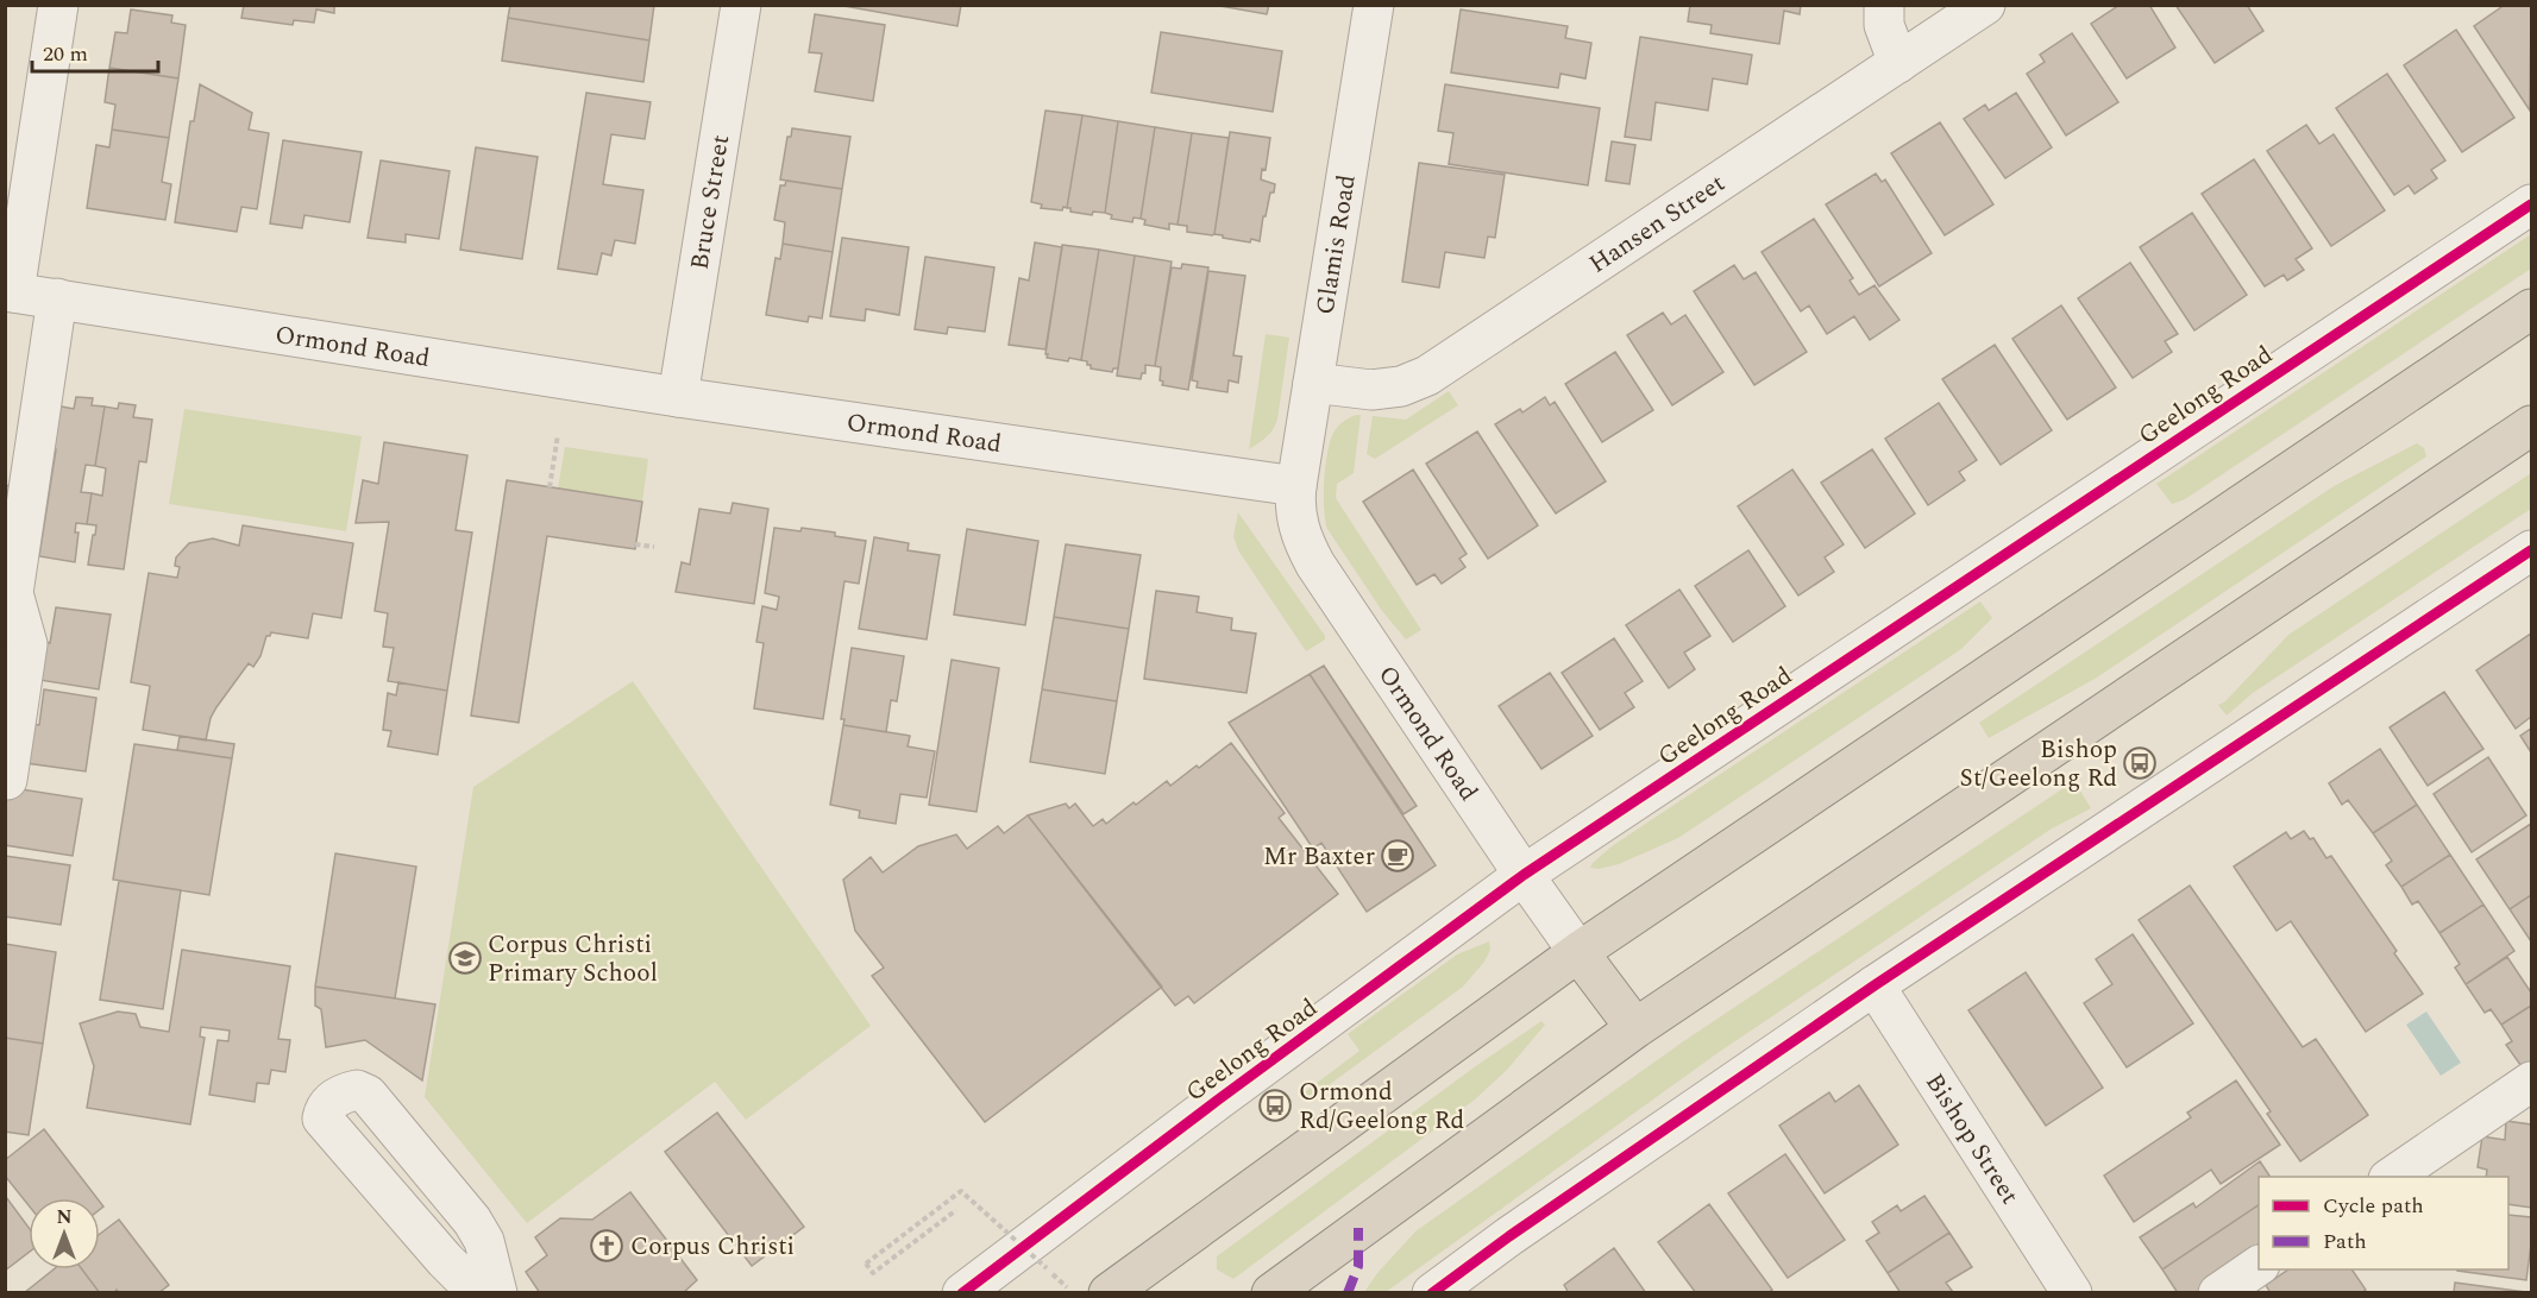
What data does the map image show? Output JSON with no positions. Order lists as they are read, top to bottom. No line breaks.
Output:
{"streets":{"street":["Bruce Street","Hansen Street","Glamis Road","Ormond Road","Geelong Road","Bishop Street"]},"crossings":[["Bruce Street","Ormond Road"],["Hansen Street","Glamis Road"],["Glamis Road","Ormond Road"],["Ormond Road","Geelong Road"]],"places":{"bus stop":["Bishop St/Geelong Rd","Ormond Rd/Geelong Rd"],"cafe":["Mr Baxter"],"school or university":["Corpus Christi Primary School"],"church":["Corpus Christi"]},"legend":["Cycle path","Path"],"scale_bar":"20 m","north":"top"}
